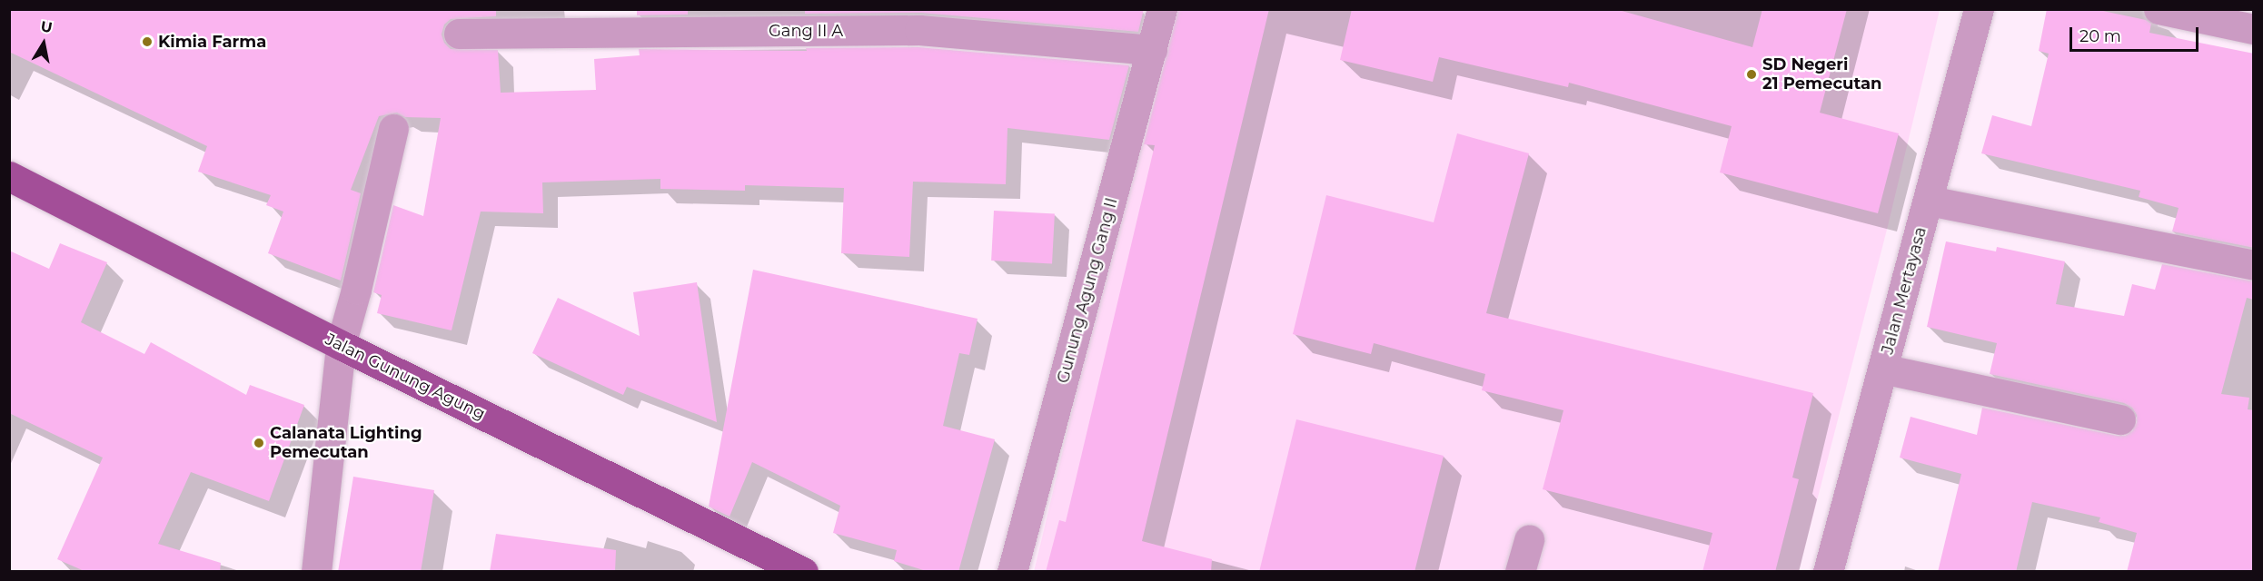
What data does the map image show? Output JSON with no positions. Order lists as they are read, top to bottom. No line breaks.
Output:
{"streets":{"main road":["Jalan Gunung Agung"],"street":["Gang II A","Gunung Agung Gang II","Jalan Mertayasa"]},"crossings":[["Gang II A","Gunung Agung Gang II"]],"places":["Kimia Farma","SD Negeri 21 Pemecutan","Calanata Lighting Pemecutan"],"scale_bar":"20 m","north":"top"}
